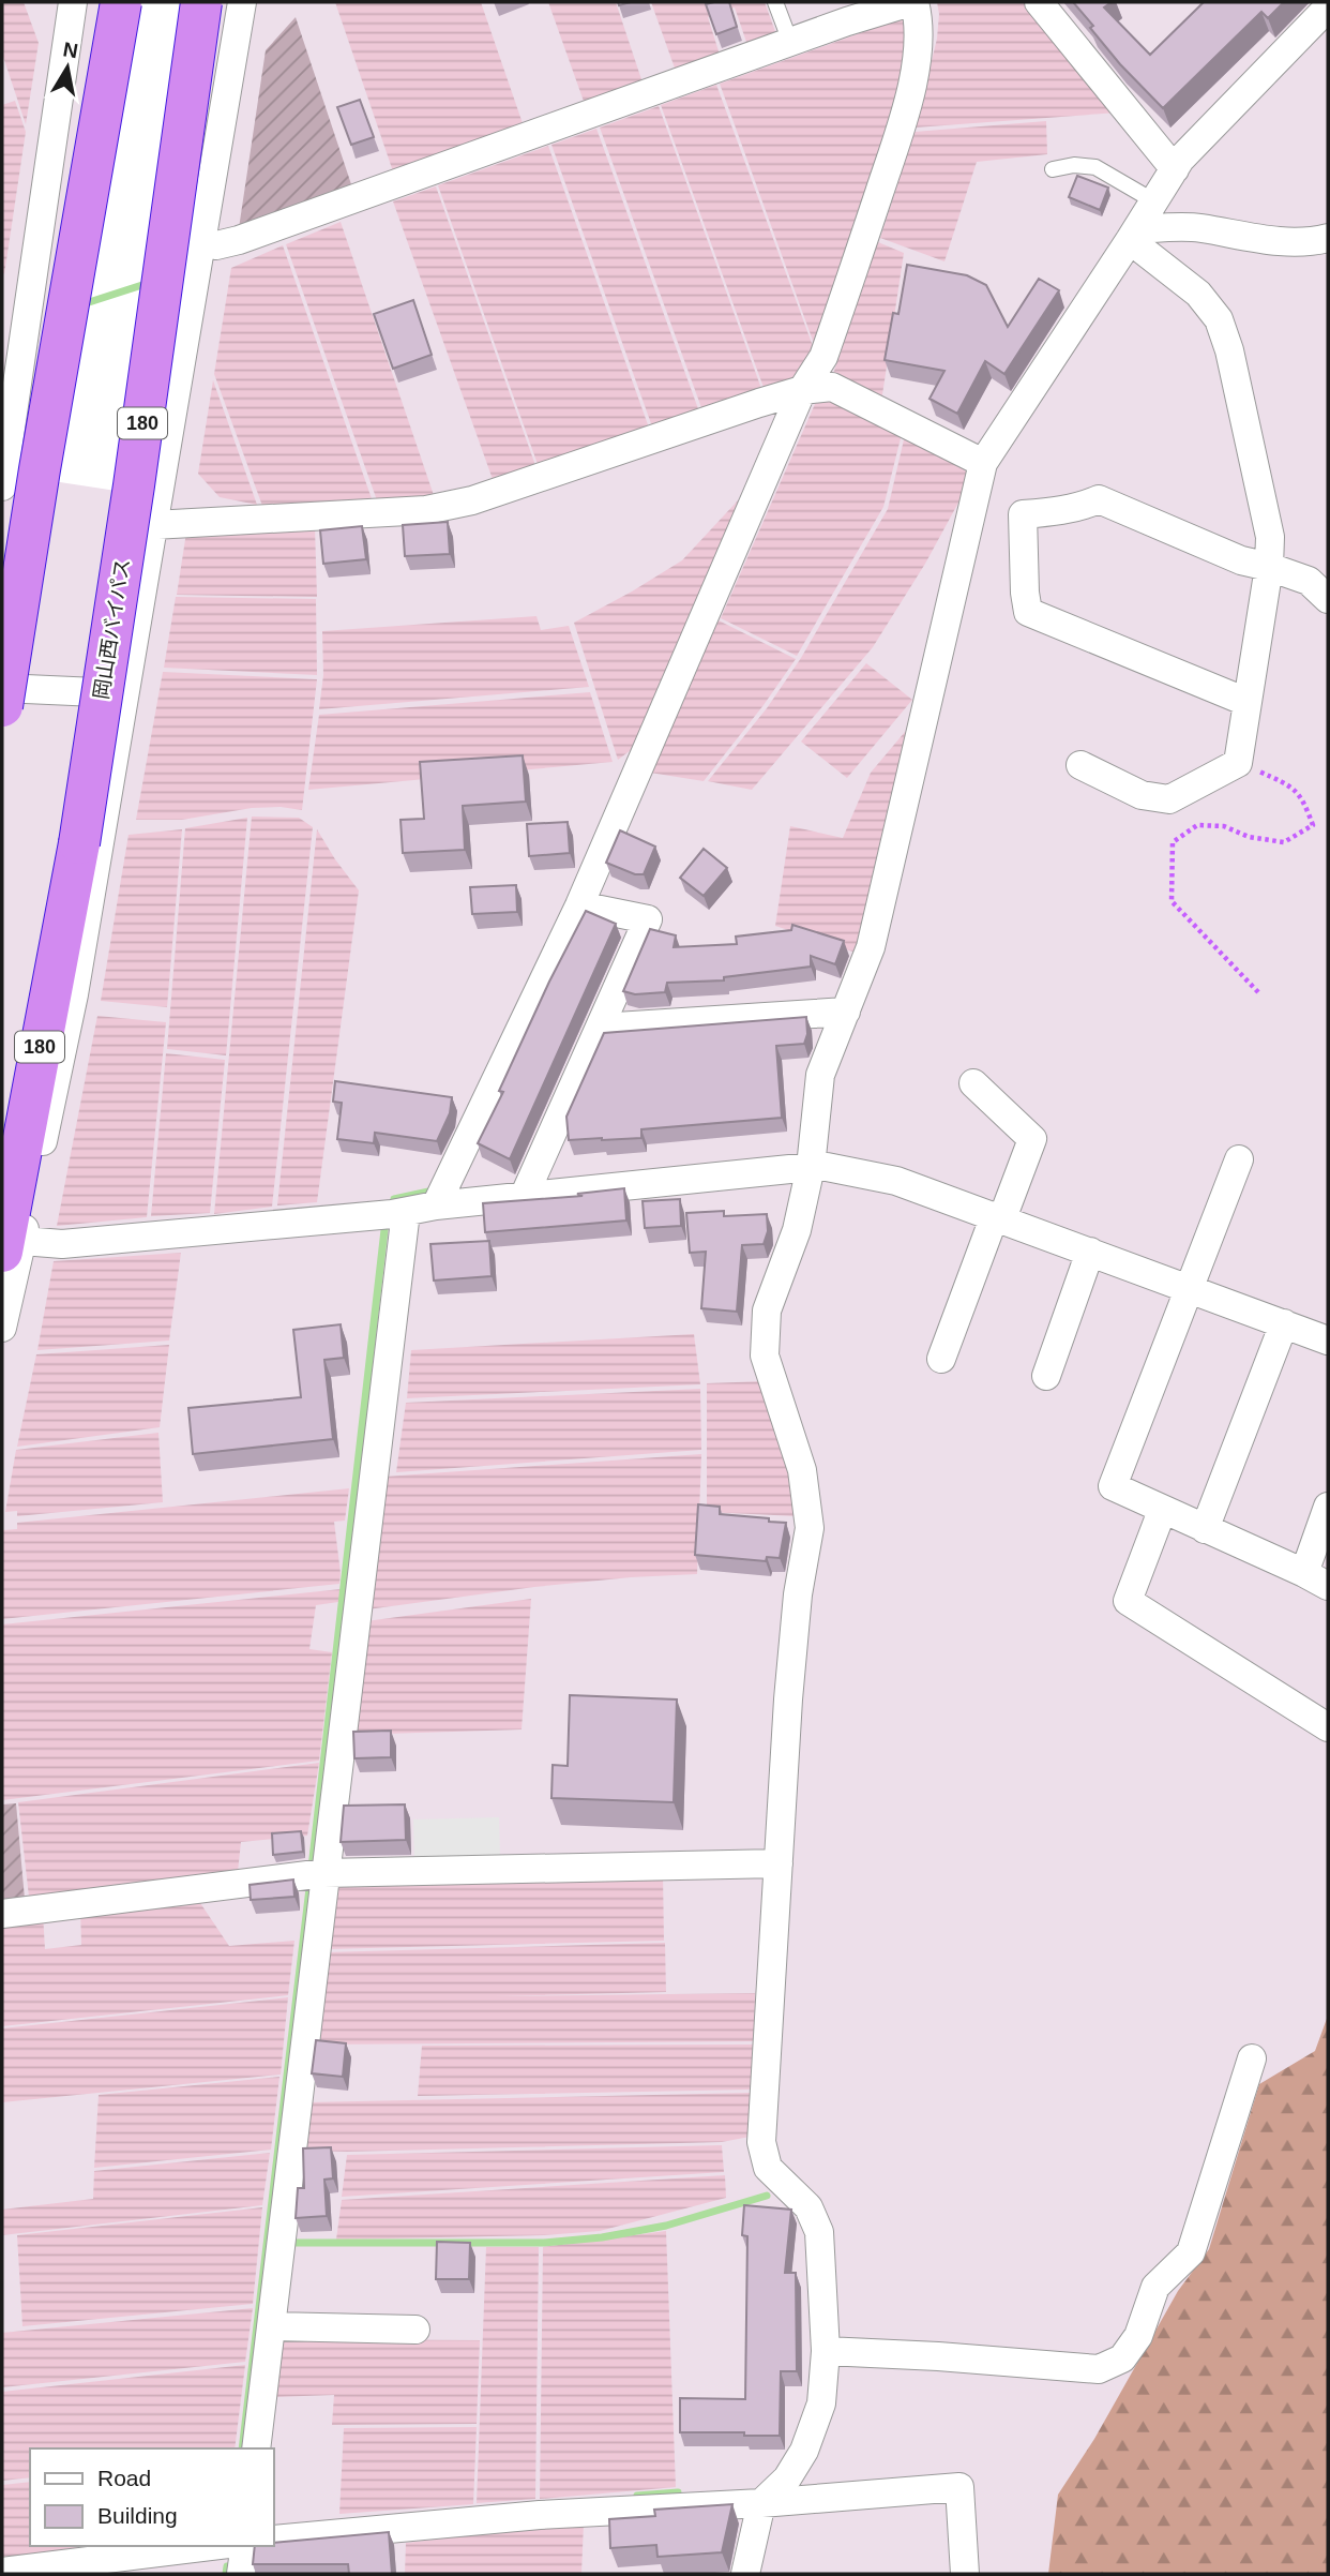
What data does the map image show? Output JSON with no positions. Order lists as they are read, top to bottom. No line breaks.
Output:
{"streets":{"highway":["180","岡山西バイパス"]},"legend":["Road","Building"],"north":"top"}
